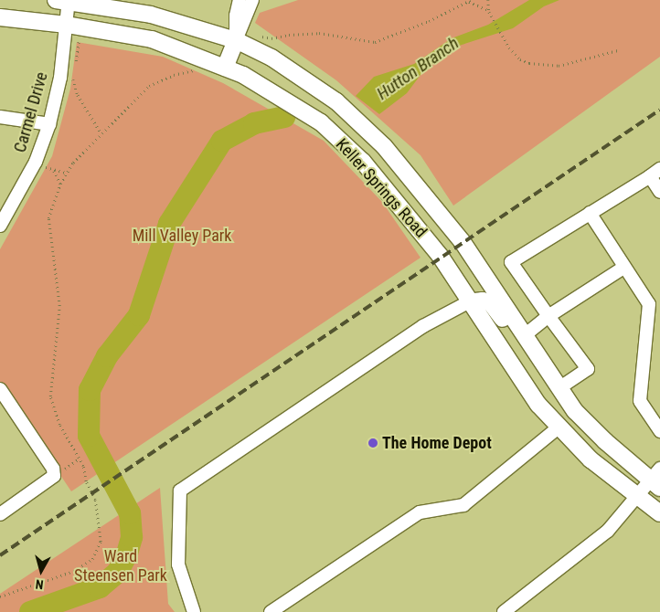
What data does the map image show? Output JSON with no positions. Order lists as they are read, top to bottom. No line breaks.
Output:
{"streets":{"main road":["Keller Springs Road"],"street":["Carmel Drive"]},"crossings":[["Carmel Drive","Keller Springs Road"]],"water":["Hutton Branch"],"parks":["Mill Valley Park","Ward Steensen Park"],"places":["The Home Depot"],"north":"bottom"}
